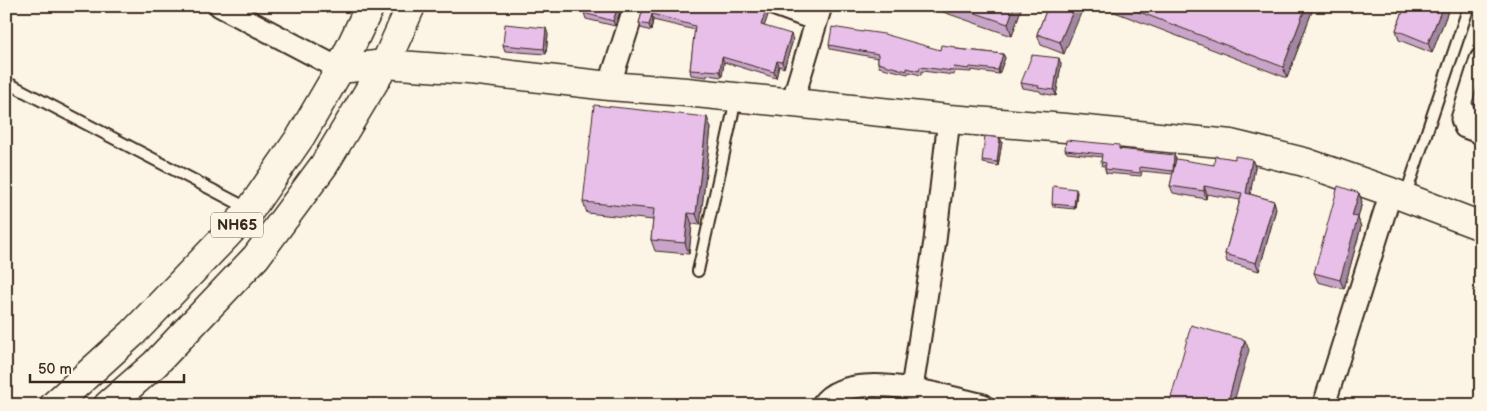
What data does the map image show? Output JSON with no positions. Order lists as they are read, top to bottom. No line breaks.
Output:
{"streets":{"main road":["NH65"]},"scale_bar":"50 m"}
